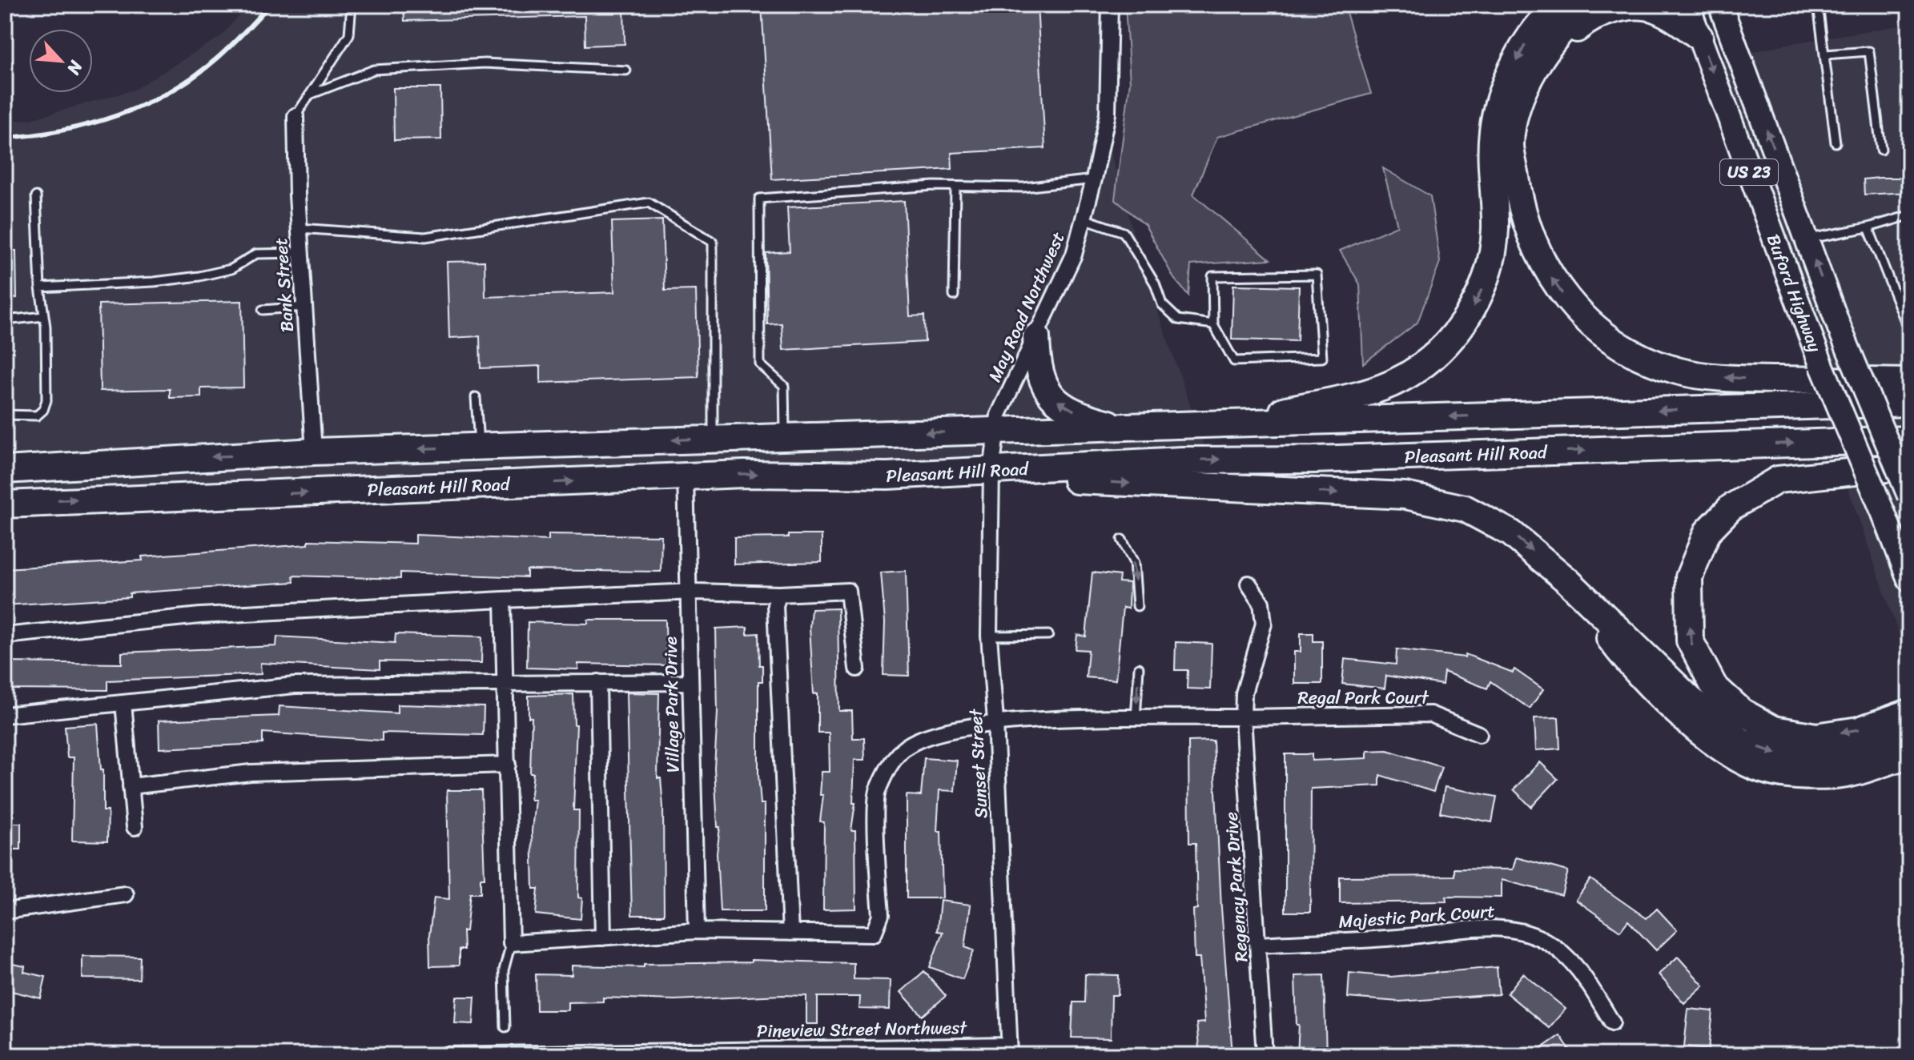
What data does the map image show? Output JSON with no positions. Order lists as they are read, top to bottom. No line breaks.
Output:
{"streets":{"highway":["Pleasant Hill Road"],"main road":["US 23","Buford Highway"],"street":["Bank Street","May Road Northwest","Regal Park Court","Village Park Drive","Sunset Street","Regency Park Drive","Majestic Park Court","Pineview Street Northwest"]},"crossings":[["Bank Street","Pleasant Hill Road"],["May Road Northwest","Pleasant Hill Road"],["May Road Northwest","Sunset Street"],["Pleasant Hill Road","Village Park Drive"],["Pleasant Hill Road","Sunset Street"],["Regal Park Court","Regency Park Drive"],["Sunset Street","Pineview Street Northwest"],["Regency Park Drive","Majestic Park Court"]],"north":"bottom right"}
